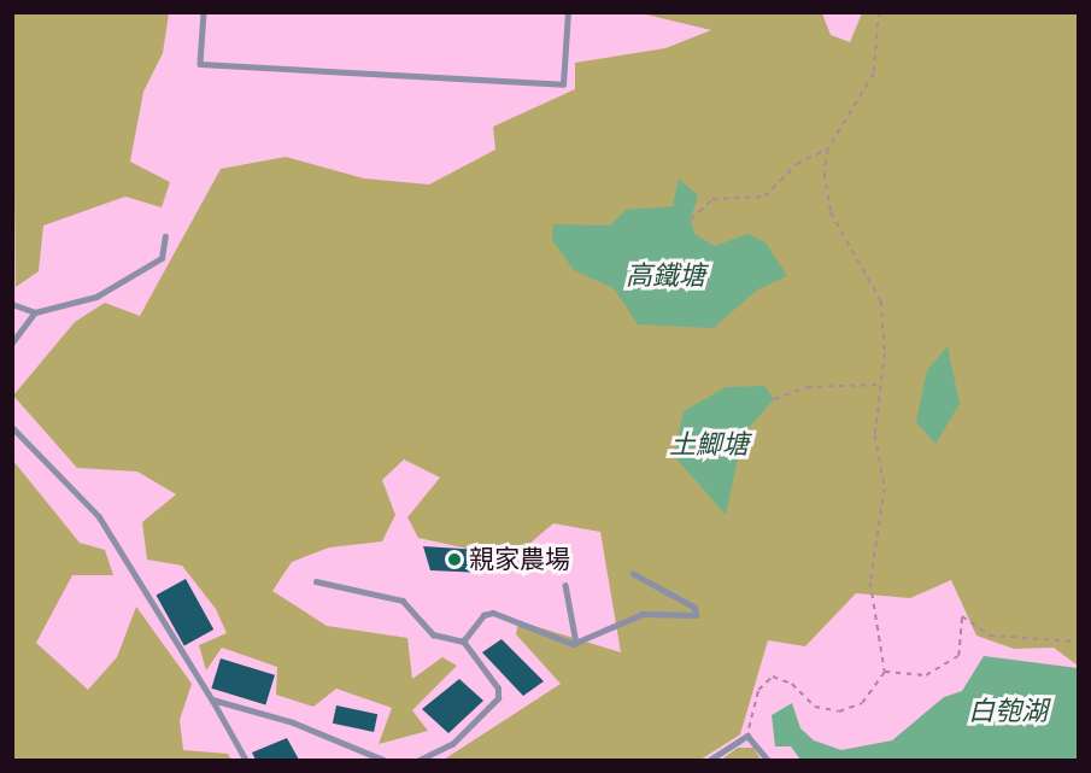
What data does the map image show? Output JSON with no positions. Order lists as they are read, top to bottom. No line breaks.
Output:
{"water":["高鐵塘","土鯽塘","白匏湖"],"places":["親家農場"]}
